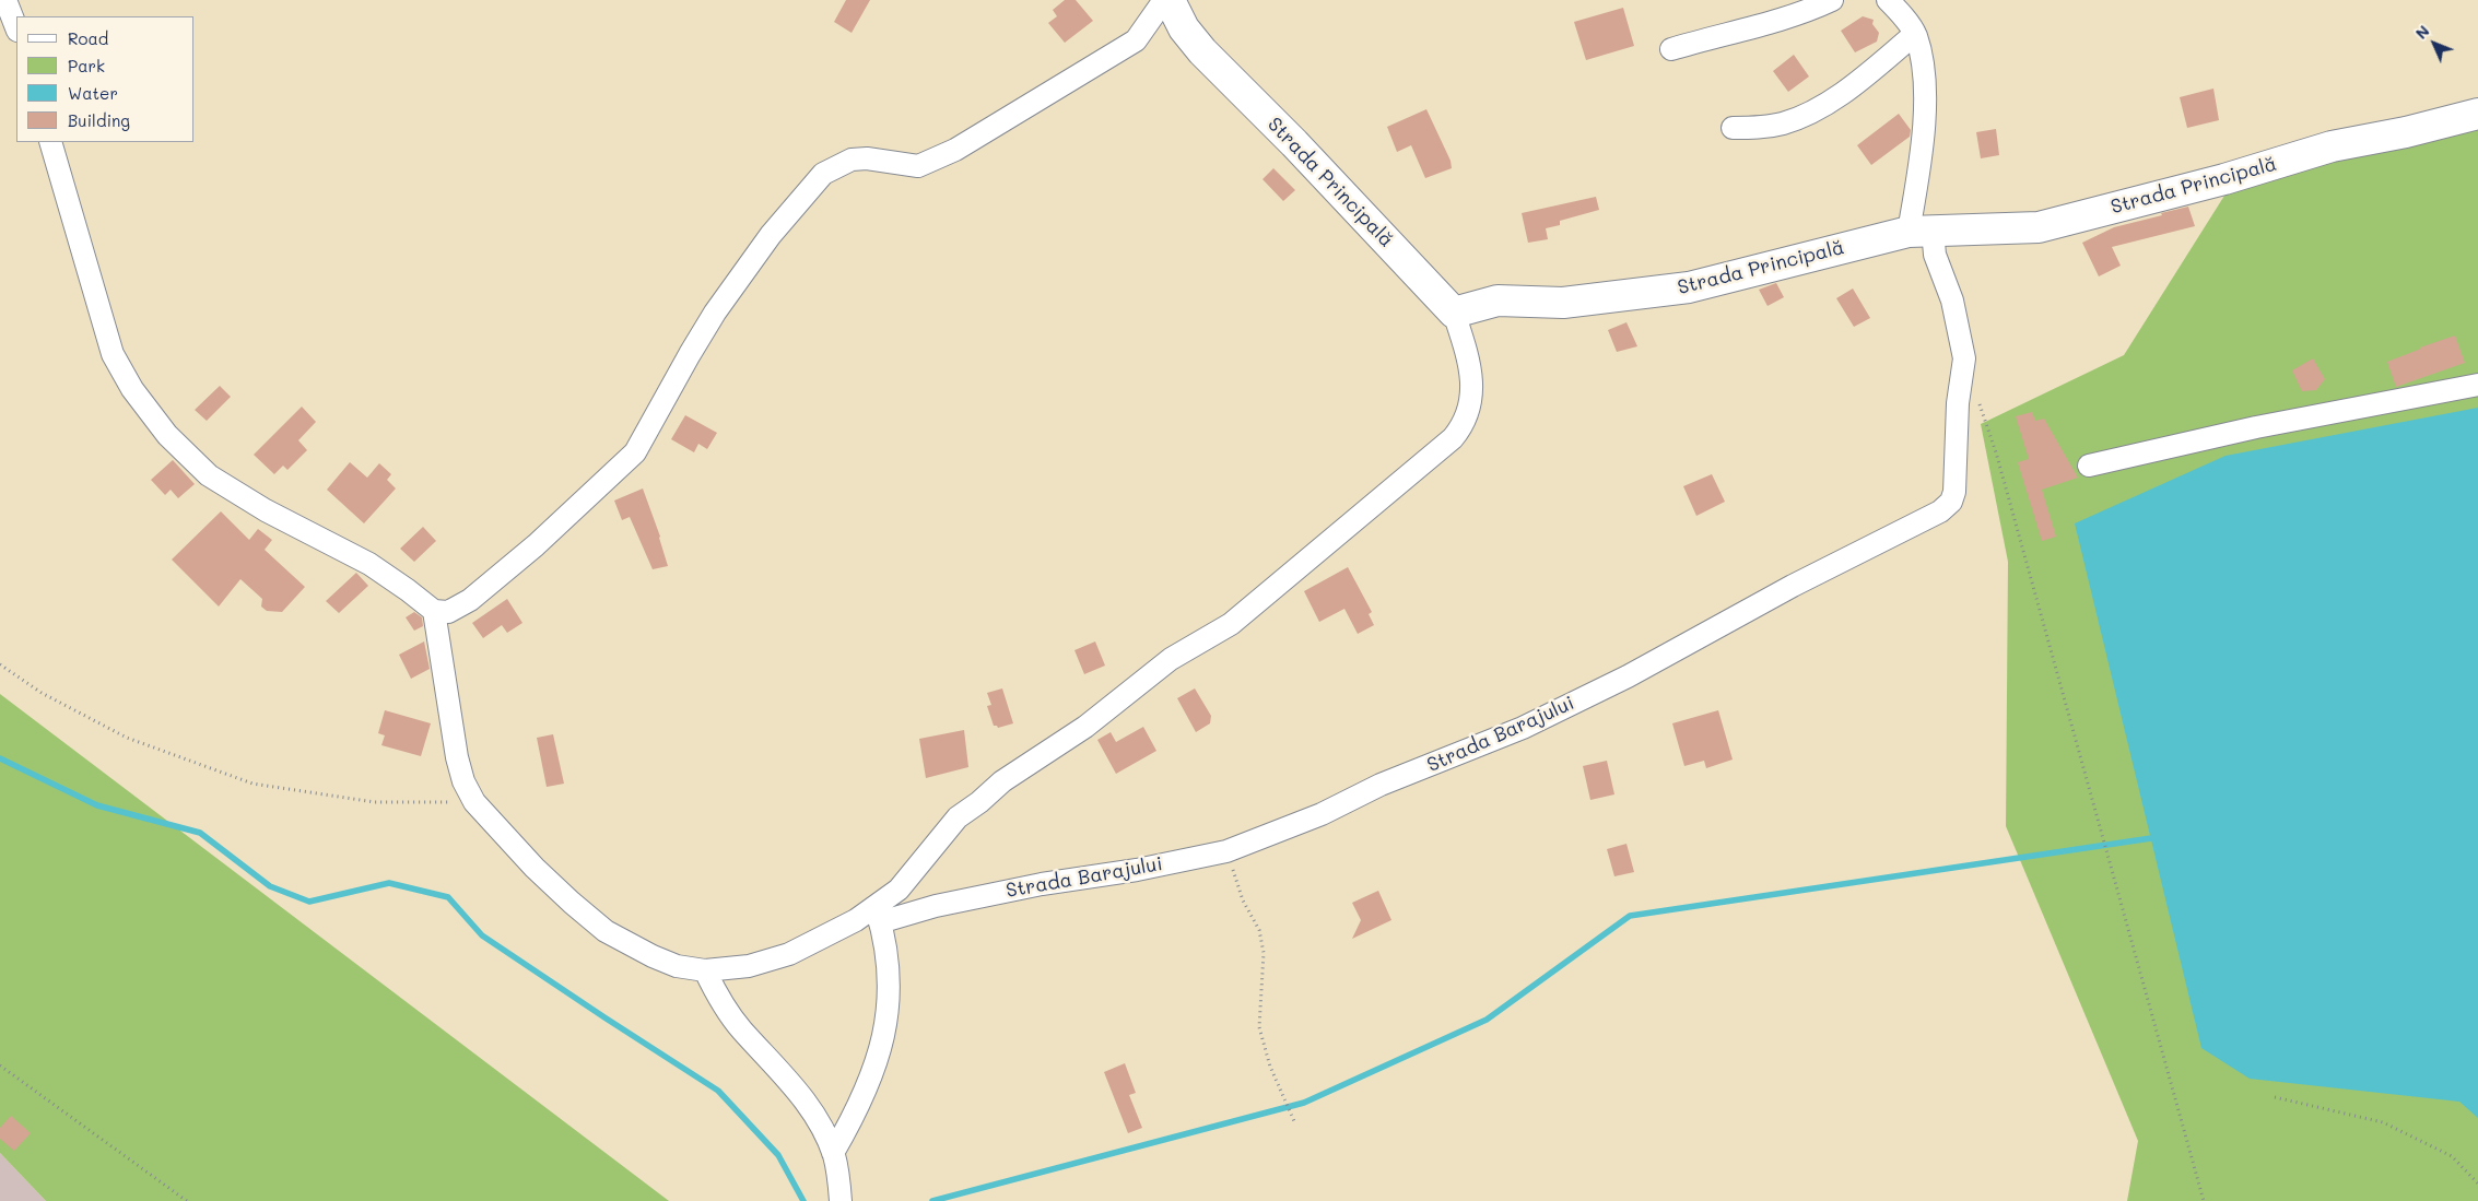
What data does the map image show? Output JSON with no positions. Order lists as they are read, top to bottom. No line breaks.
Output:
{"streets":{"main road":["Strada Principală"],"street":["Strada Barajului"]},"crossings":[["Strada Principală","Strada Barajului"]],"legend":["Road","Park","Water","Building"],"north":"top left"}
